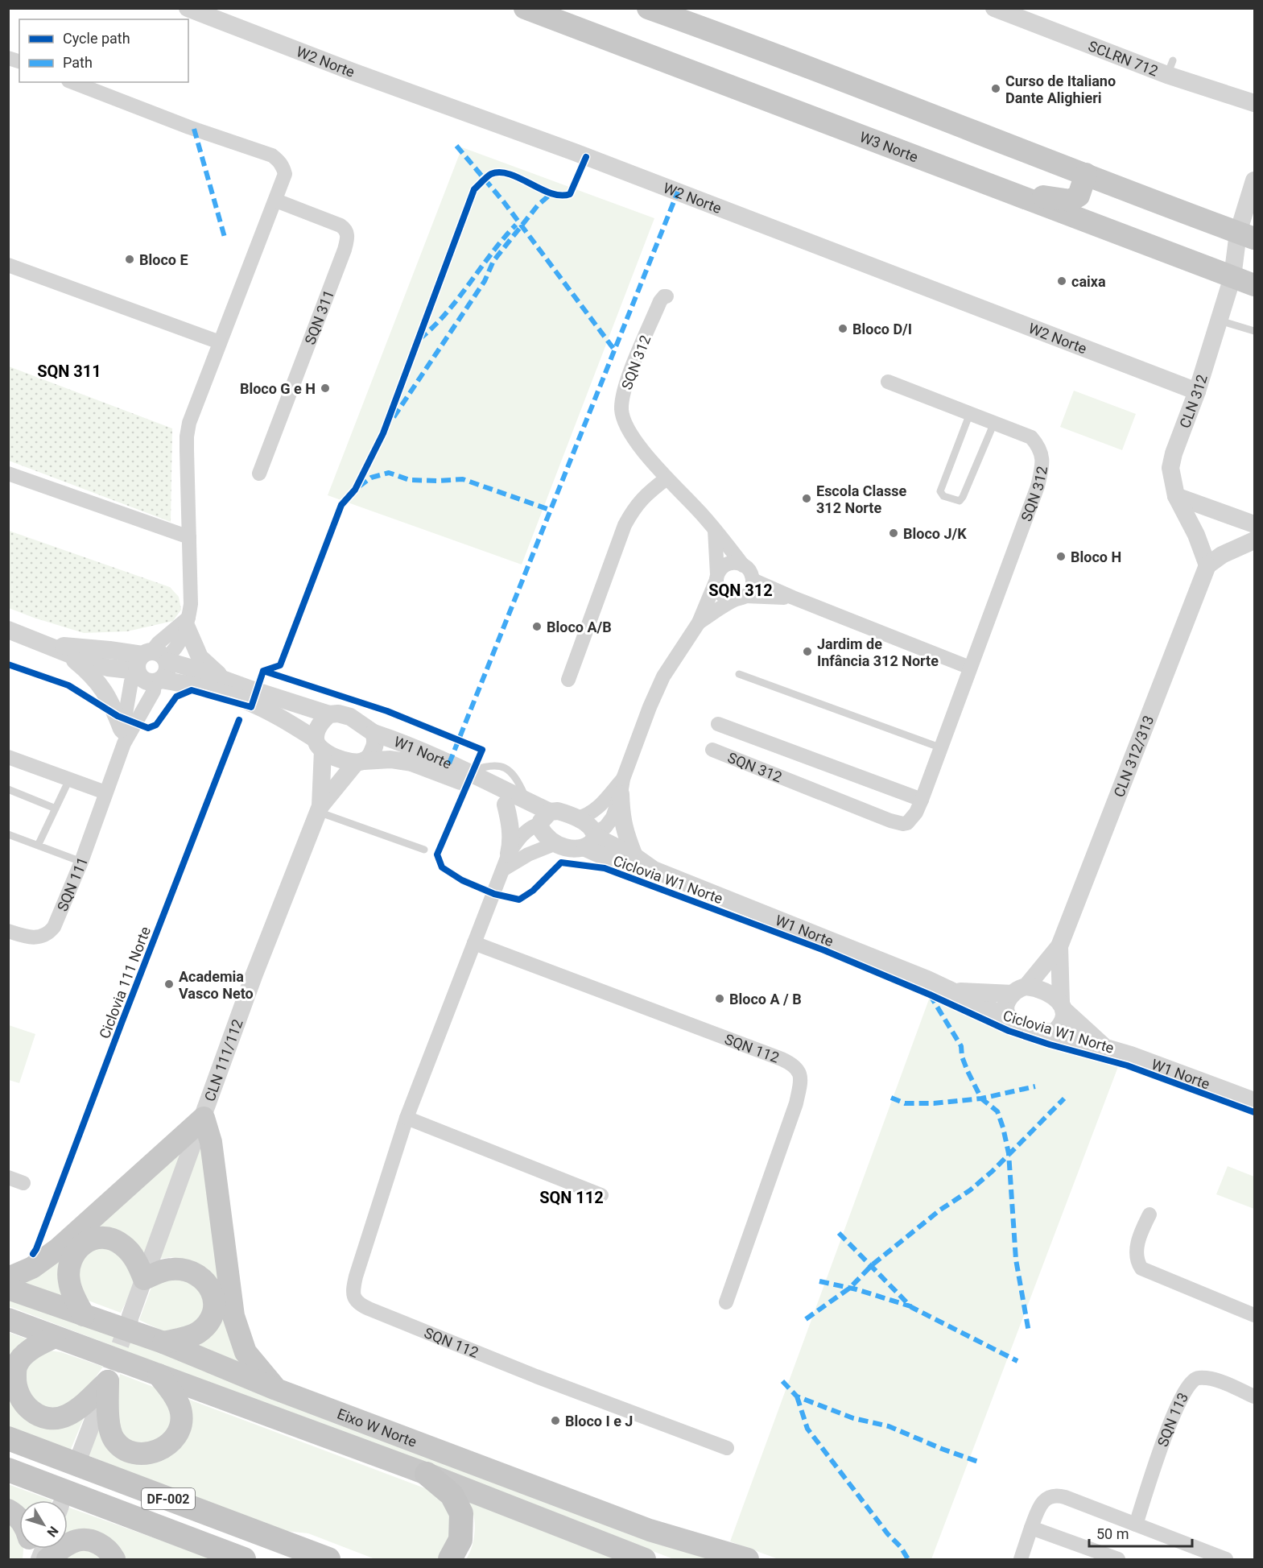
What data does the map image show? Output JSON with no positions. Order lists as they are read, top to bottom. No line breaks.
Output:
{"streets":{"highway":["DF-002"],"main road":["W3 Norte","Eixo W Norte"],"street":["SCLRN 712","W2 Norte","SQN 311","SQN 312","CLN 312","W1 Norte","CLN 312/313","SQN 111","SQN 112","CLN 111/112","SQN 113"],"cycle path":["Ciclovia W1 Norte","Ciclovia 111 Norte"]},"crossings":[["W2 Norte","CLN 312"],["W3 Norte","CLN 312"],["CLN 312","CLN 312/313"],["W1 Norte","CLN 312/313"],["W1 Norte","SQN 112"],["W1 Norte","CLN 111/112"]],"districts":["SQN 311","SQN 312","SQN 112"],"places":["Curso de Italiano Dante Alighieri","Bloco E","caixa","Bloco D/I","Bloco G e H","Escola Classe 312 Norte","Bloco J/K","Bloco H","Bloco A/B","Jardim de Infância 312 Norte","Academia Vasco Neto","Bloco A / B","Bloco I e J"],"legend":["Cycle path","Path"],"scale_bar":"50 m","north":"bottom right"}
